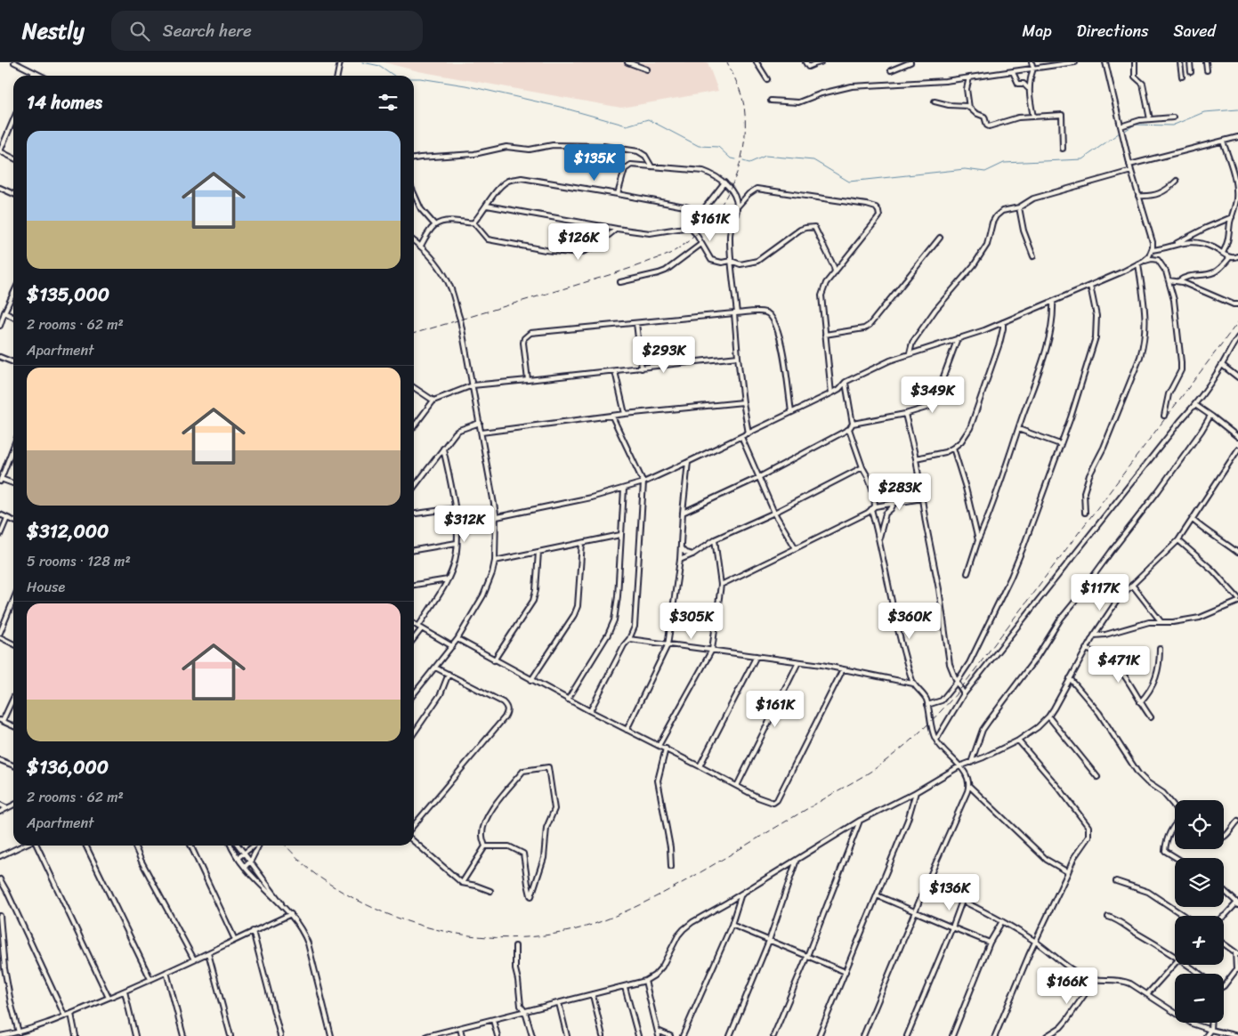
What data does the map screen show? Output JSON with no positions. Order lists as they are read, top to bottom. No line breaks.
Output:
{"page":{"header":"Nestly","search":"Search here","nav":["Map","Directions","Saved"],"heading":"14 homes","list":[{"name":"$135,000","note":"2 rooms · 62 m² · Apartment"},{"name":"$312,000","note":"5 rooms · 128 m² · House"},{"name":"$136,000","note":"2 rooms · 62 m² · Apartment"}],"price":["$135K","$161K","$126K","$293K","$349K","$283K","$312K","$117K","$305K","$360K","$471K","$161K","$136K","$166K"],"map_buttons":["+","−"]}}
